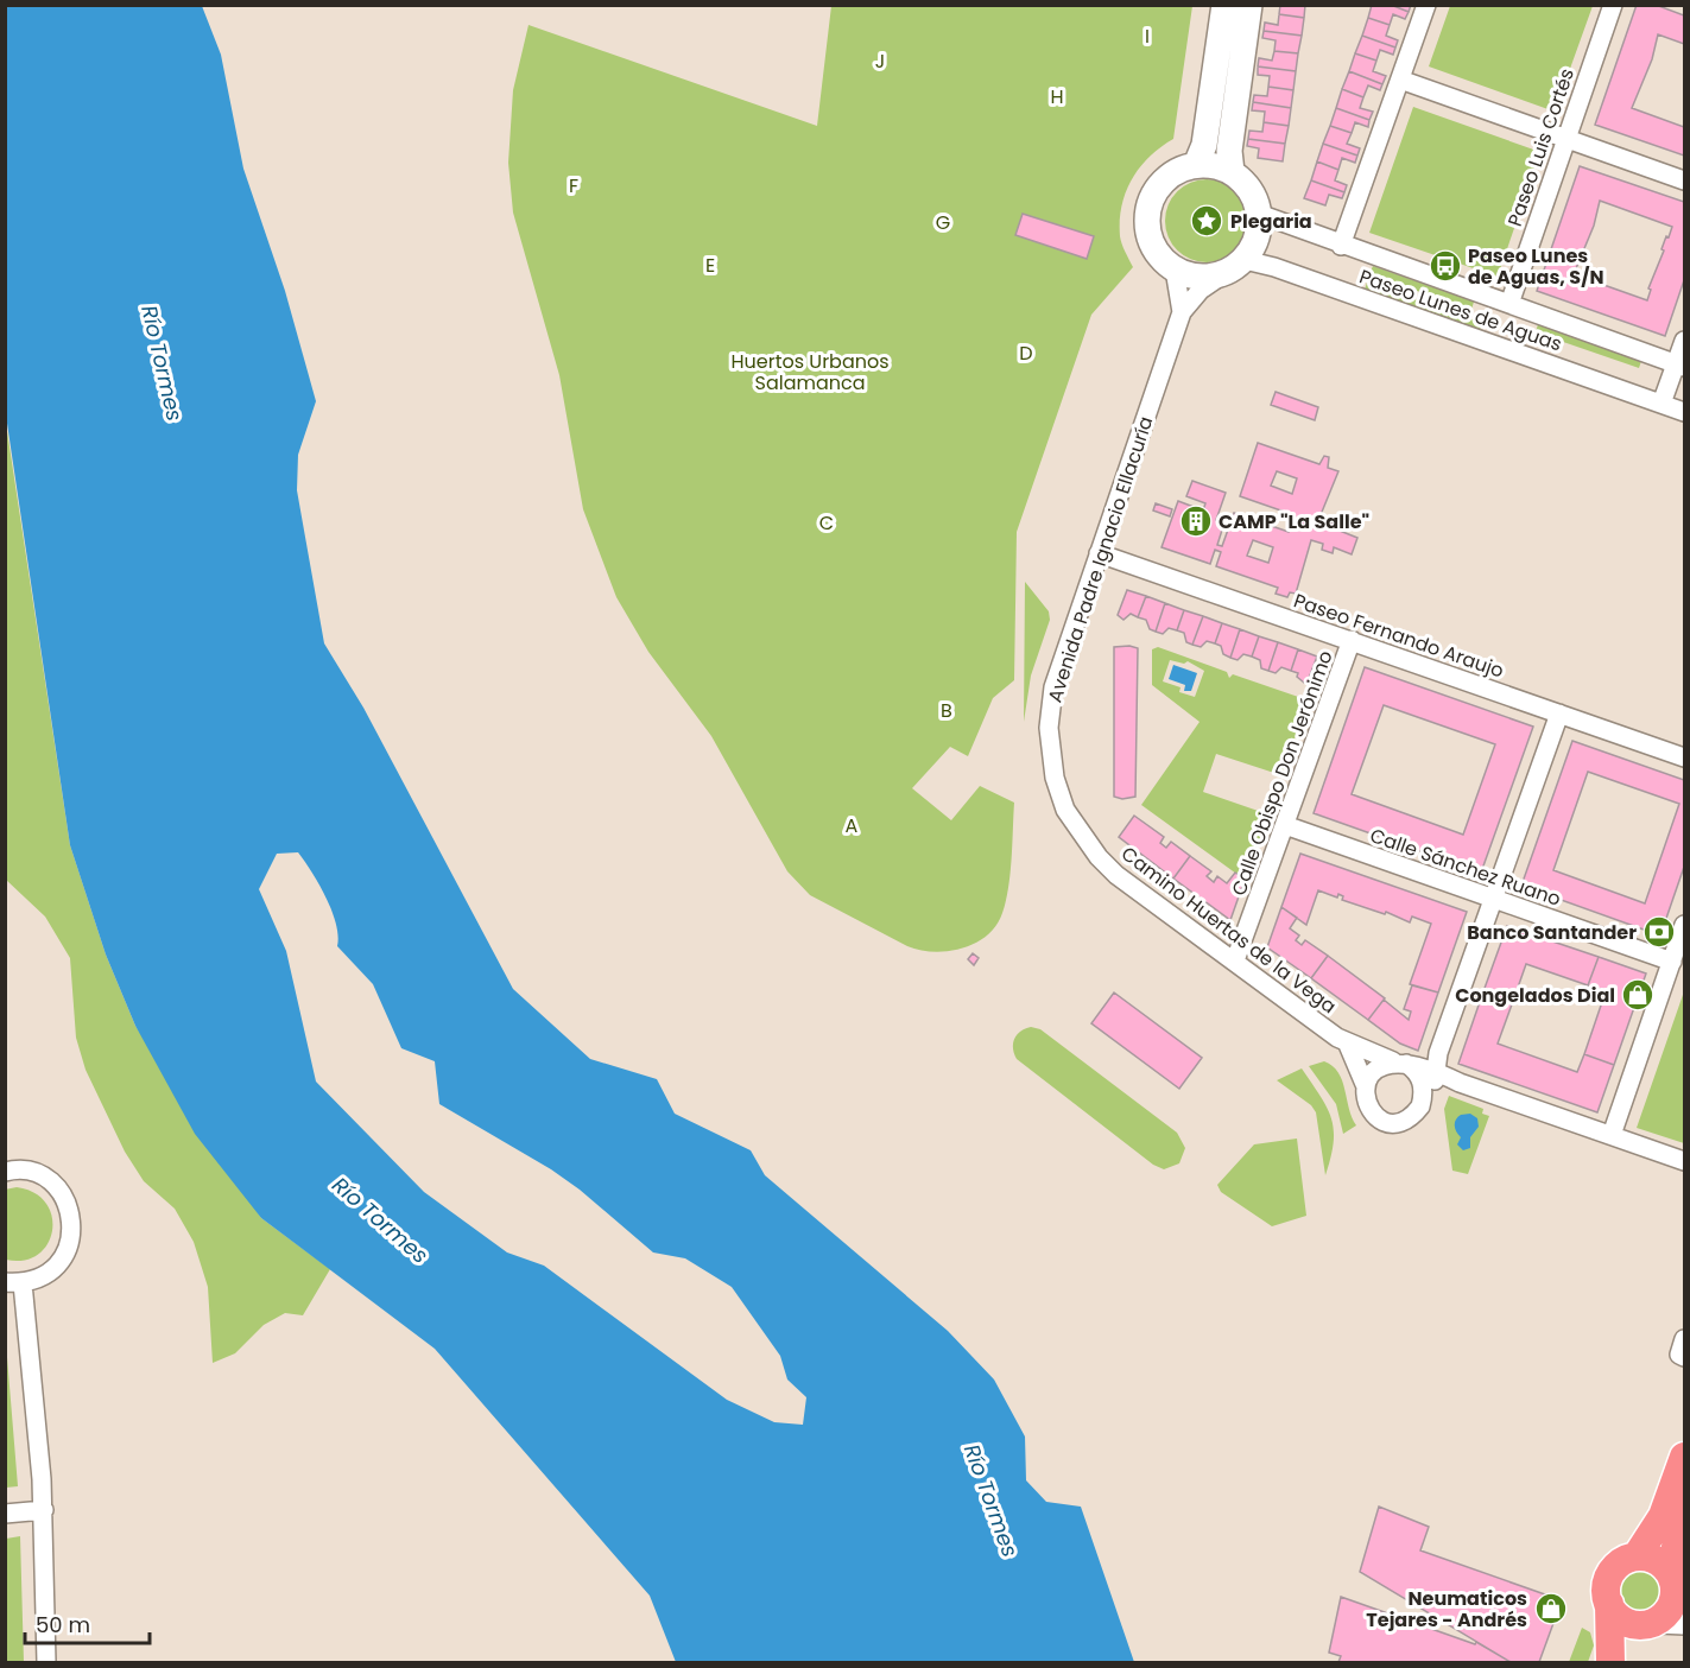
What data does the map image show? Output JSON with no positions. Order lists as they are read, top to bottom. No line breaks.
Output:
{"streets":{"street":["Paseo Luis Cortés","Paseo Lunes de Aguas","Avenida Padre Ignacio Ellacuría","Paseo Fernando Araujo","Calle Obispo Don Jerónimo","Calle Sánchez Ruano","Camino Huertas de la Vega"]},"crossings":[["Paseo Luis Cortés","Paseo Lunes de Aguas"],["Paseo Lunes de Aguas","Avenida Padre Ignacio Ellacuría"],["Avenida Padre Ignacio Ellacuría","Paseo Fernando Araujo"],["Avenida Padre Ignacio Ellacuría","Camino Huertas de la Vega"],["Paseo Fernando Araujo","Calle Obispo Don Jerónimo"],["Calle Obispo Don Jerónimo","Calle Sánchez Ruano"],["Calle Obispo Don Jerónimo","Camino Huertas de la Vega"]],"water":["Río Tormes"],"parks":["I","J","H","F","G","E","D","Huertos Urbanos Salamanca","C","B","A"],"places":{"place":["Plegaria"],"bus stop":["Paseo Lunes de Aguas, S/N"],"building":["CAMP \"La Salle\""],"bank":["Banco Santander"],"shop":["Congelados Dial","Neumaticos Tejares - Andrés"]},"scale_bar":"50 m"}
